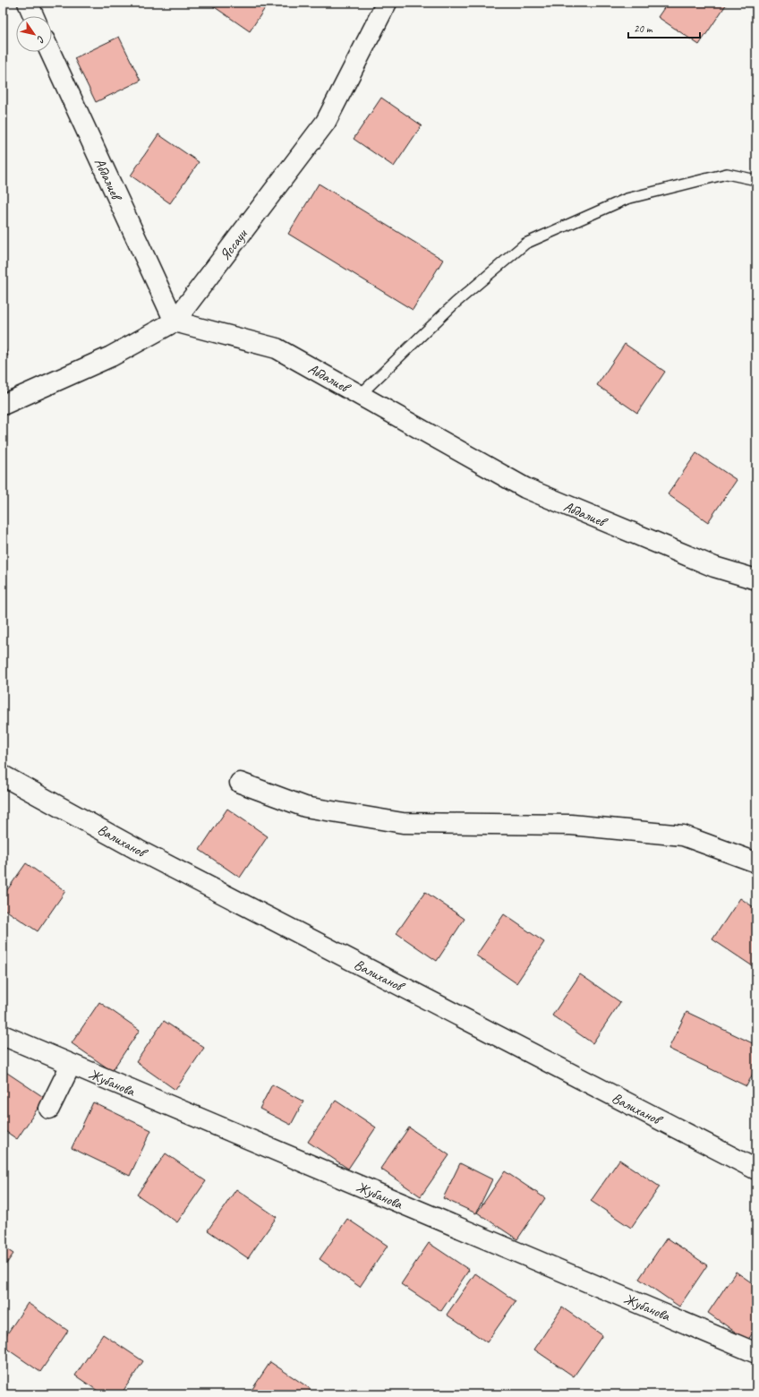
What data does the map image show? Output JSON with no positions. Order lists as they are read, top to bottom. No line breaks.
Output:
{"streets":{"street":["Абдалиев","Яссауи","Валиханов","Жубанова"]},"crossings":[["Абдалиев","Яссауи"]],"scale_bar":"20 m","north":"bottom right"}
